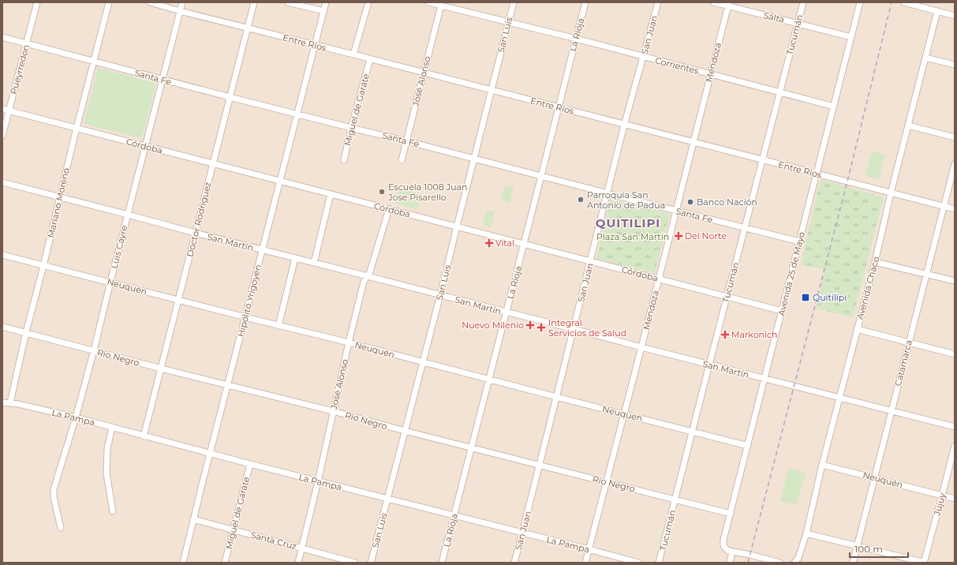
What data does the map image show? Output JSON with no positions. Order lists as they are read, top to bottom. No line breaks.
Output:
{"streets":{"street":["Salta","San Luis","La Rioja","San Juan","Tucumán","Entre Ríos","Mendoza","Corrientes","Pueyrredon","Santa Fe","José Alonso","Miguel de Garate","Córdoba","Mariano Moreno","Doctor Rodríguez","San Martín","Luis Cayre","Avenida 25 de Mayo","Neuquén","Avenida Chaco","Hipólito Yrigoyen","Río Negro","Catamarca","La Pampa","Jujuy","Santa Cruz"]},"crossings":[["Salta","Tucumán"],["Salta","Mendoza"],["Salta","Avenida 25 de Mayo"],["San Luis","Entre Ríos"],["San Luis","Corrientes"],["San Luis","Santa Fe"],["San Luis","Córdoba"],["San Luis","San Martín"],["San Luis","Neuquén"],["San Luis","Río Negro"],["San Luis","La Pampa"],["La Rioja","Entre Ríos"],["La Rioja","Corrientes"],["La Rioja","Santa Fe"],["La Rioja","Córdoba"],["La Rioja","San Martín"],["La Rioja","Neuquén"],["La Rioja","Río Negro"],["La Rioja","La Pampa"],["San Juan","Entre Ríos"],["San Juan","Corrientes"],["San Juan","Santa Fe"],["San Juan","Córdoba"],["San Juan","San Martín"],["San Juan","Neuquén"],["San Juan","Río Negro"],["San Juan","La Pampa"],["Tucumán","Entre Ríos"],["Tucumán","Corrientes"],["Tucumán","Santa Fe"],["Tucumán","Córdoba"],["Tucumán","San Martín"],["Tucumán","Neuquén"],["Tucumán","Río Negro"],["Entre Ríos","Mendoza"],["Entre Ríos","José Alonso"],["Entre Ríos","Miguel de Garate"],["Entre Ríos","Doctor Rodríguez"],["Entre Ríos","Luis Cayre"],["Entre Ríos","Avenida 25 de Mayo"],["Entre Ríos","Avenida Chaco"],["Entre Ríos","Hipólito Yrigoyen"],["Entre Ríos","Catamarca"],["Mendoza","Corrientes"],["Mendoza","Santa Fe"],["Mendoza","Córdoba"],["Mendoza","San Martín"],["Mendoza","Neuquén"],["Mendoza","Río Negro"],["Mendoza","La Pampa"],["Corrientes","José Alonso"],["Corrientes","Avenida 25 de Mayo"],["Pueyrredon","Santa Fe"],["Pueyrredon","Córdoba"],["Santa Fe","José Alonso"],["Santa Fe","Miguel de Garate"],["Santa Fe","Mariano Moreno"],["Santa Fe","Doctor Rodríguez"],["Santa Fe","Luis Cayre"],["Santa Fe","Avenida 25 de Mayo"],["Santa Fe","Hipólito Yrigoyen"],["José Alonso","Córdoba"],["José Alonso","San Martín"],["José Alonso","Neuquén"],["José Alonso","Río Negro"],["José Alonso","La Pampa"],["José Alonso","Santa Cruz"],["Miguel de Garate","La Pampa"],["Miguel de Garate","Santa Cruz"],["Córdoba","Mariano Moreno"],["Córdoba","Doctor Rodríguez"],["Córdoba","Luis Cayre"],["Córdoba","Avenida 25 de Mayo"],["Córdoba","Hipólito Yrigoyen"],["Mariano Moreno","San Martín"],["Mariano Moreno","Neuquén"],["Mariano Moreno","Río Negro"],["Mariano Moreno","La Pampa"],["Doctor Rodríguez","San Martín"],["Doctor Rodríguez","Neuquén"],["Doctor Rodríguez","Río Negro"],["Doctor Rodríguez","La Pampa"],["San Martín","Luis Cayre"],["San Martín","Avenida 25 de Mayo"],["San Martín","Avenida Chaco"],["San Martín","Hipólito Yrigoyen"],["San Martín","Catamarca"],["Luis Cayre","Neuquén"],["Luis Cayre","Río Negro"],["Luis Cayre","La Pampa"],["Avenida 25 de Mayo","Neuquén"],["Avenida 25 de Mayo","Río Negro"],["Neuquén","Avenida Chaco"],["Neuquén","Hipólito Yrigoyen"],["Neuquén","Catamarca"],["Neuquén","Jujuy"],["Hipólito Yrigoyen","Río Negro"],["Hipólito Yrigoyen","La Pampa"],["Hipólito Yrigoyen","Santa Cruz"]],"districts":["QUITILIPI"],"parks":["Plaza San Martín"],"places":{"other":["Escuela 1008 Juan Jose Pisarello","Parroquia San Antonio de Padua","Banco Nación"],"health":["Del Norte","Vital","Nuevo Milenio","Integral Servicios de Salud","Markonich"],"transit":["Quitilipi"]},"scale_bar":"100 m"}
